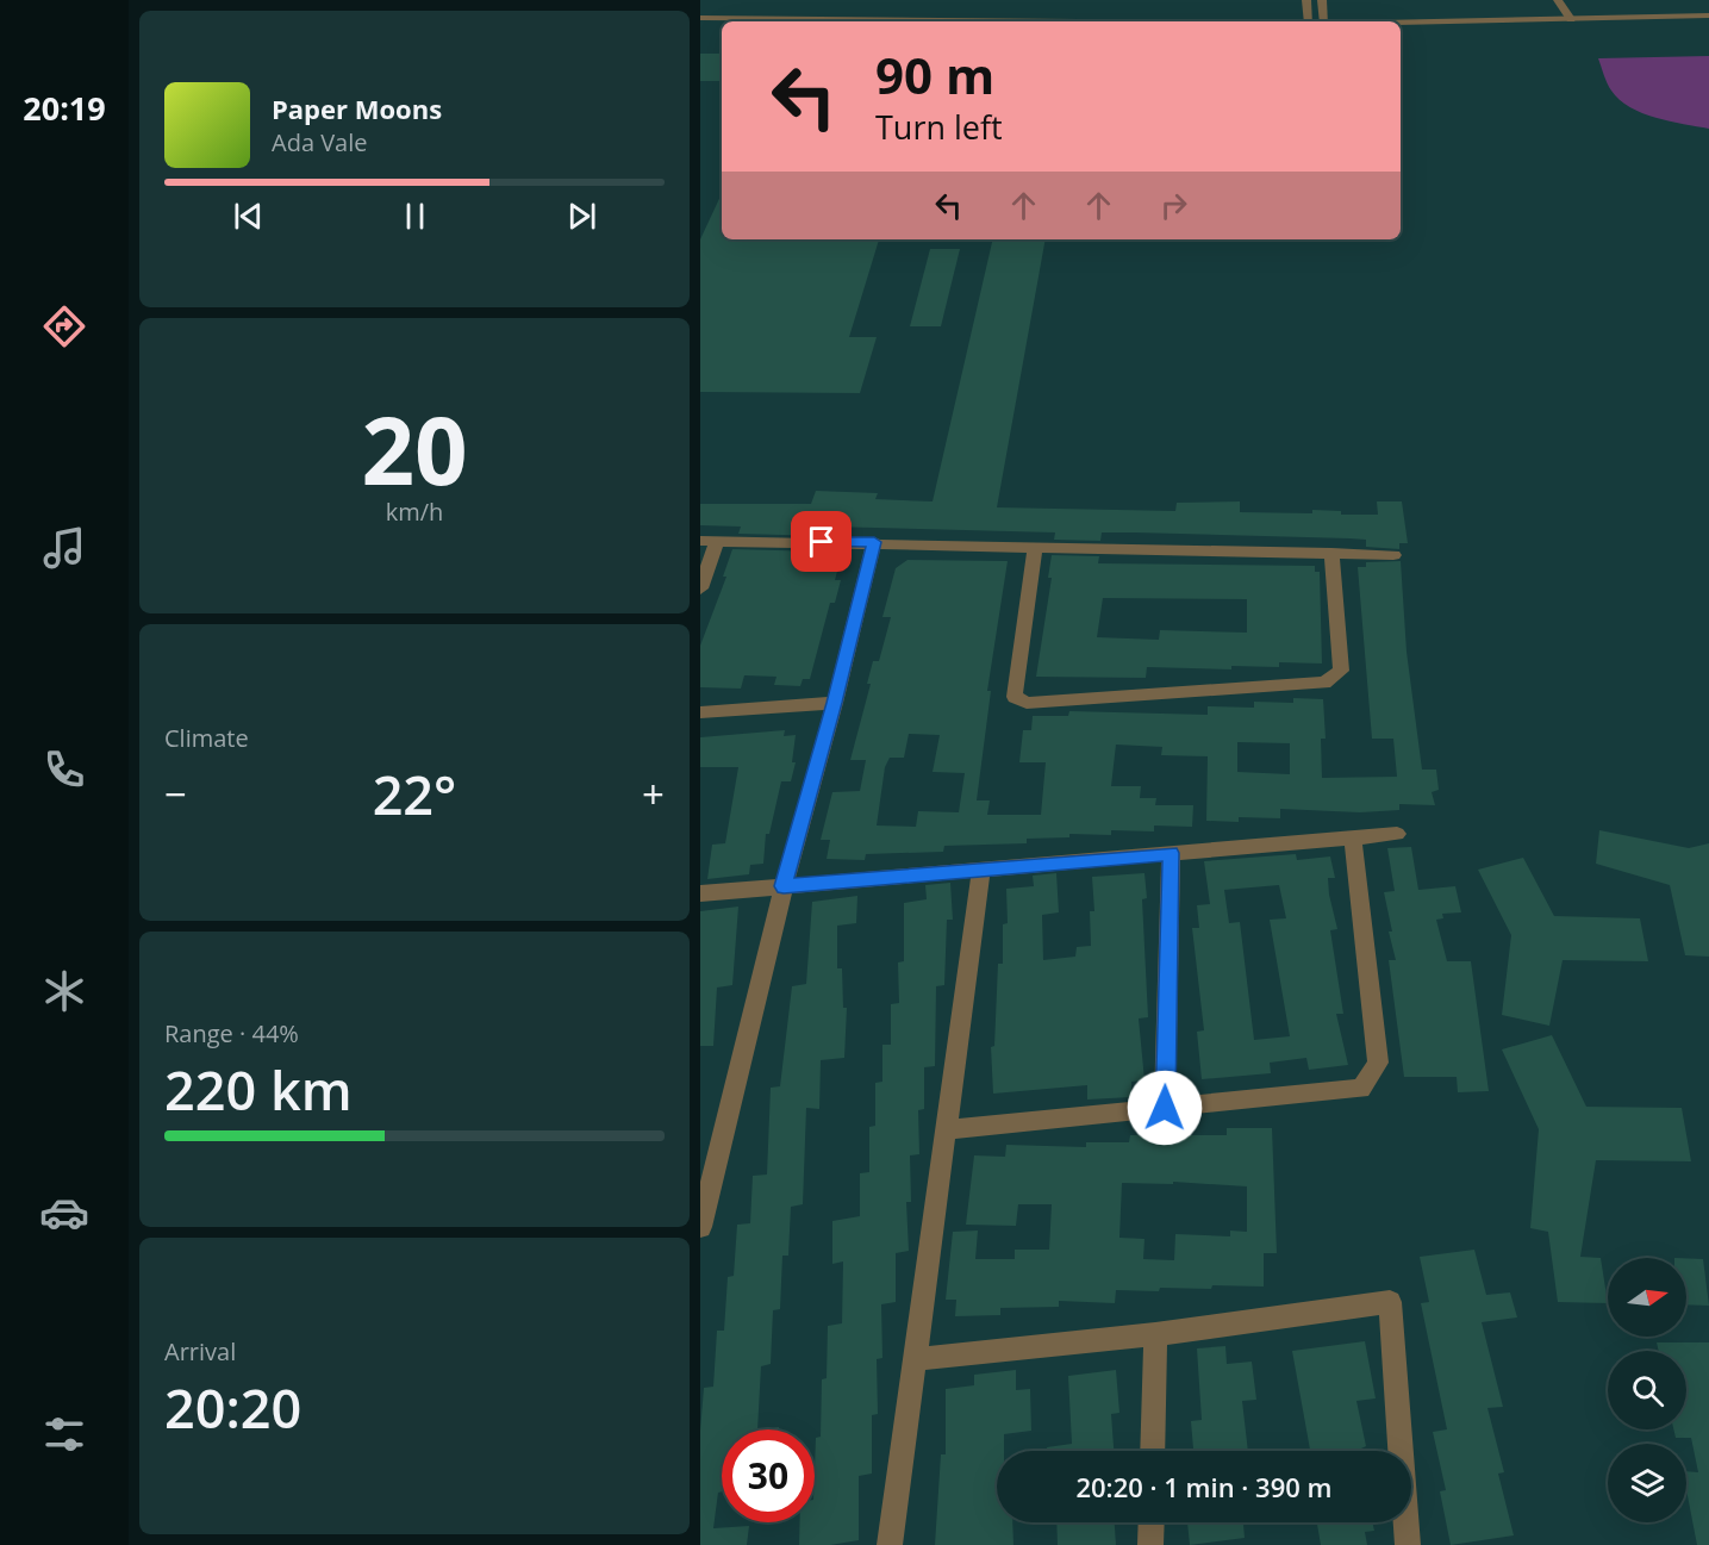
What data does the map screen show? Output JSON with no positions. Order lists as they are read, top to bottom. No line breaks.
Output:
{"north":"right","page":{"tabs":"20:19","turn":["90 m","Turn left"],"song":["Paper Moons","Ada Vale"],"tile":[["20","km/h"],"Climate",["Range · 44%","220 km"],["Arrival","20:20"]],"heat":["−","22°","+"],"limit":"30","trip":"20:20 · 1 min · 390 m"}}
